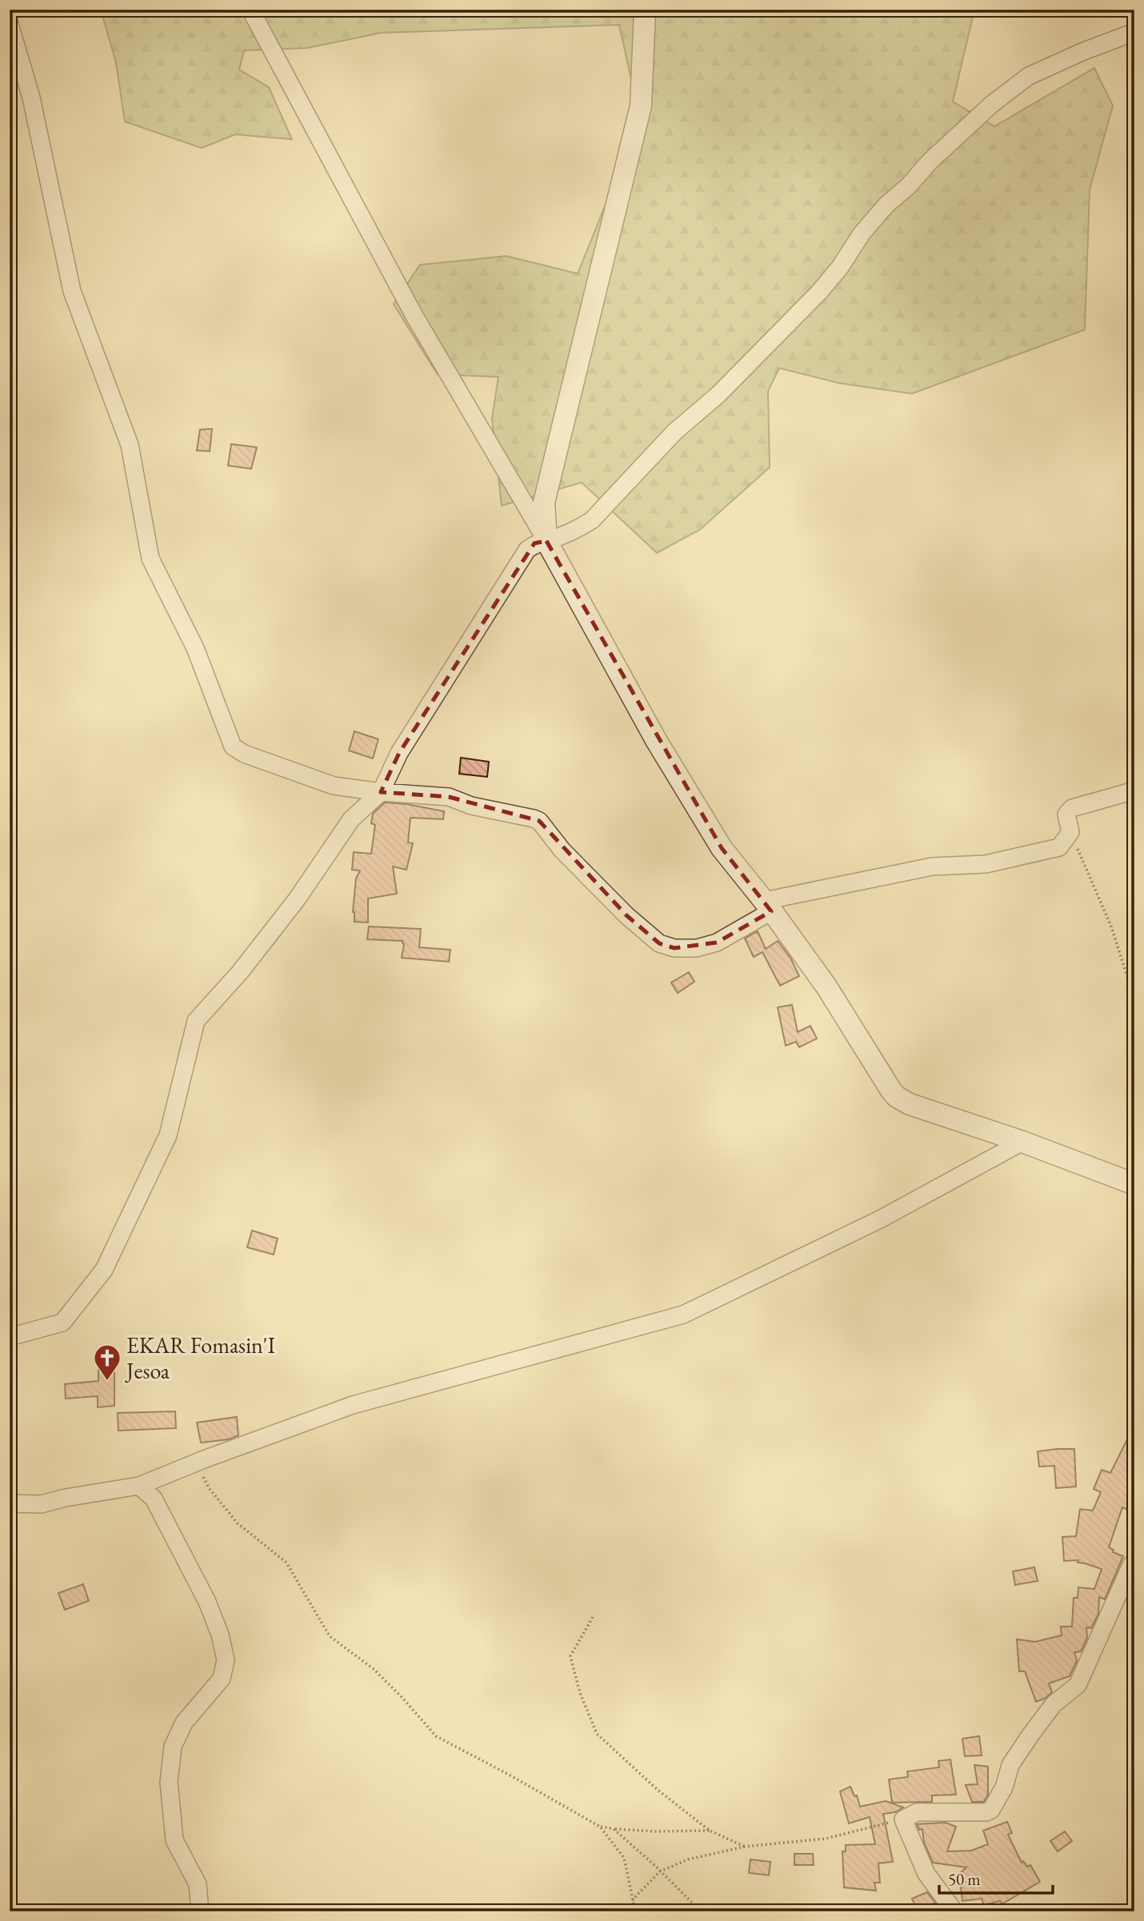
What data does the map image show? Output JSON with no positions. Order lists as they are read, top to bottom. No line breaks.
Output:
{"places":{"church":["EKAR Fomasin'I Jesoa"]},"scale_bar":"50 m"}
